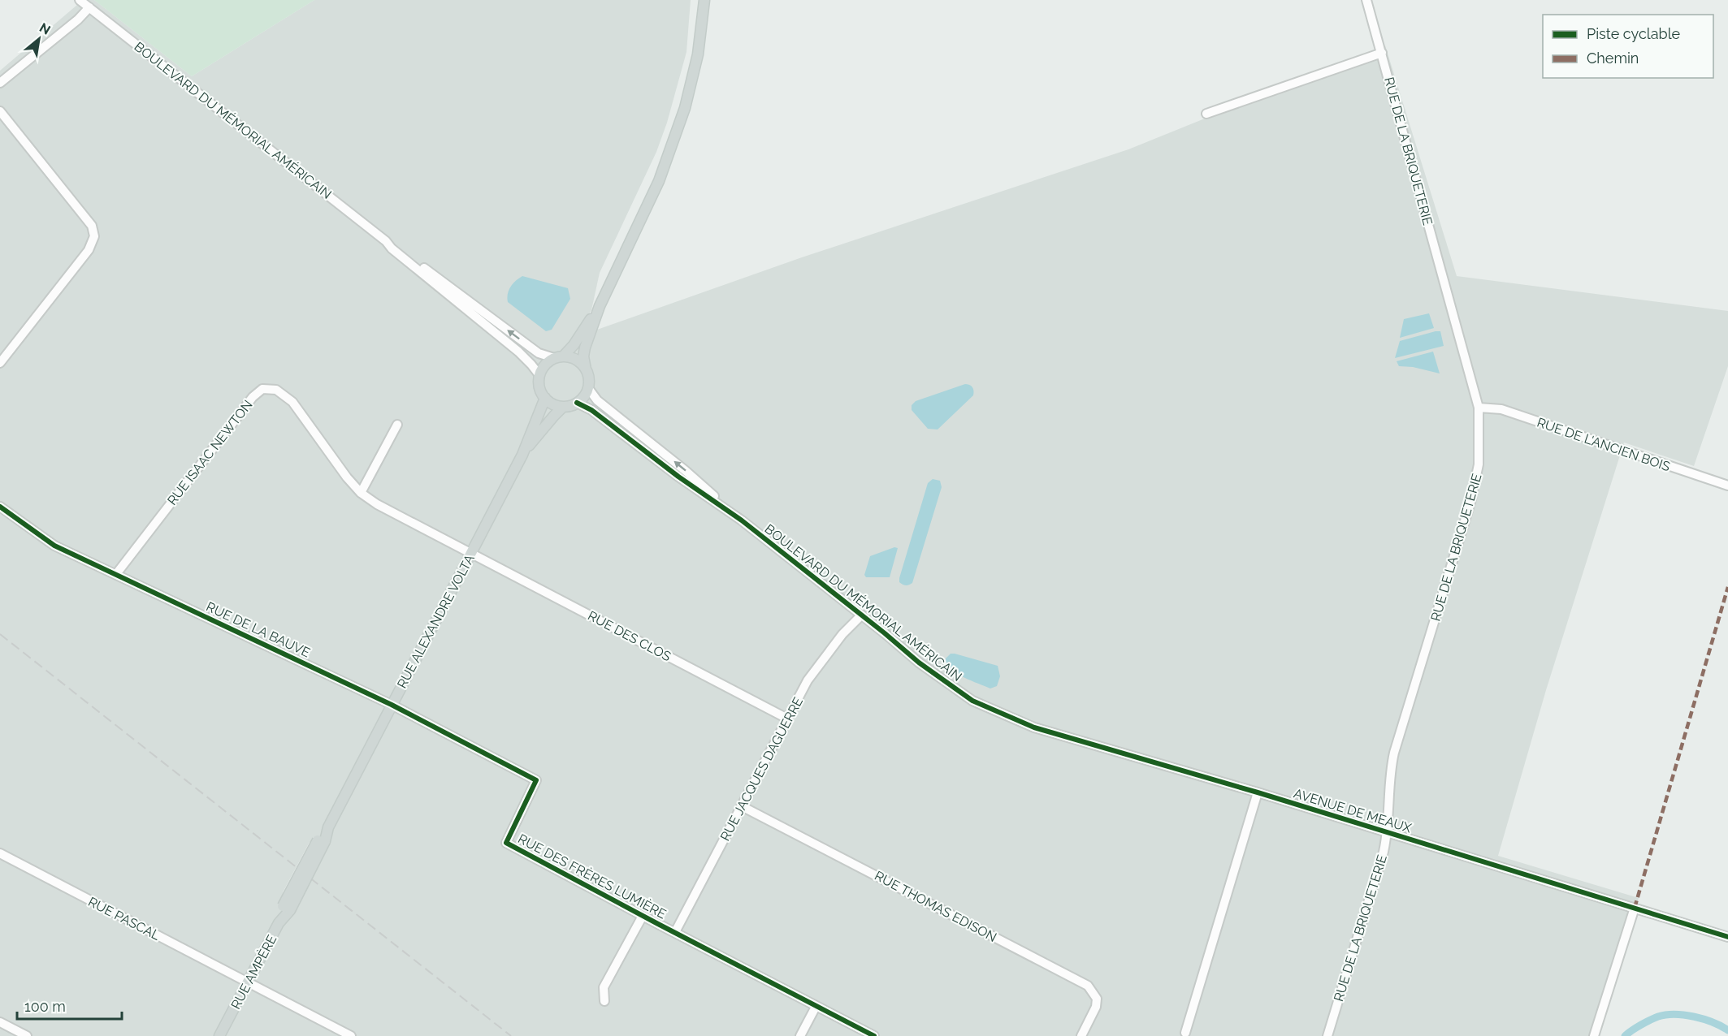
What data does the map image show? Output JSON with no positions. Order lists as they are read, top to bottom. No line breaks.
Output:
{"streets":{"main road":["RUE ALEXANDRE VOLTA","RUE AMPÈRE"],"street":["BOULEVARD DU MÉMORIAL AMÉRICAIN","RUE DE LA BRIQUETERIE","RUE DE L'ANCIEN BOIS","RUE ISAAC NEWTON","RUE DE LA BAUVE","RUE DES CLOS","RUE JACQUES DAGUERRE","AVENUE DE MEAUX","RUE DES FRÈRES LUMIÈRE","RUE THOMAS EDISON","RUE PASCAL"]},"crossings":[["BOULEVARD DU MÉMORIAL AMÉRICAIN","RUE ALEXANDRE VOLTA"],["BOULEVARD DU MÉMORIAL AMÉRICAIN","RUE JACQUES DAGUERRE"],["BOULEVARD DU MÉMORIAL AMÉRICAIN","AVENUE DE MEAUX"],["RUE DE LA BRIQUETERIE","RUE DE L'ANCIEN BOIS"],["RUE DE LA BRIQUETERIE","AVENUE DE MEAUX"],["RUE ISAAC NEWTON","RUE ALEXANDRE VOLTA"],["RUE ISAAC NEWTON","RUE DE LA BAUVE"],["RUE ISAAC NEWTON","RUE DES CLOS"],["RUE ALEXANDRE VOLTA","RUE DE LA BAUVE"],["RUE ALEXANDRE VOLTA","RUE DES CLOS"],["RUE ALEXANDRE VOLTA","RUE DES FRÈRES LUMIÈRE"],["RUE ALEXANDRE VOLTA","RUE AMPÈRE"],["RUE DE LA BAUVE","RUE DES FRÈRES LUMIÈRE"],["RUE DES CLOS","RUE JACQUES DAGUERRE"],["RUE JACQUES DAGUERRE","RUE DES FRÈRES LUMIÈRE"],["RUE JACQUES DAGUERRE","RUE THOMAS EDISON"],["RUE PASCAL","RUE AMPÈRE"]],"legend":["Piste cyclable","Chemin"],"scale_bar":"100 m","north":"top right"}
